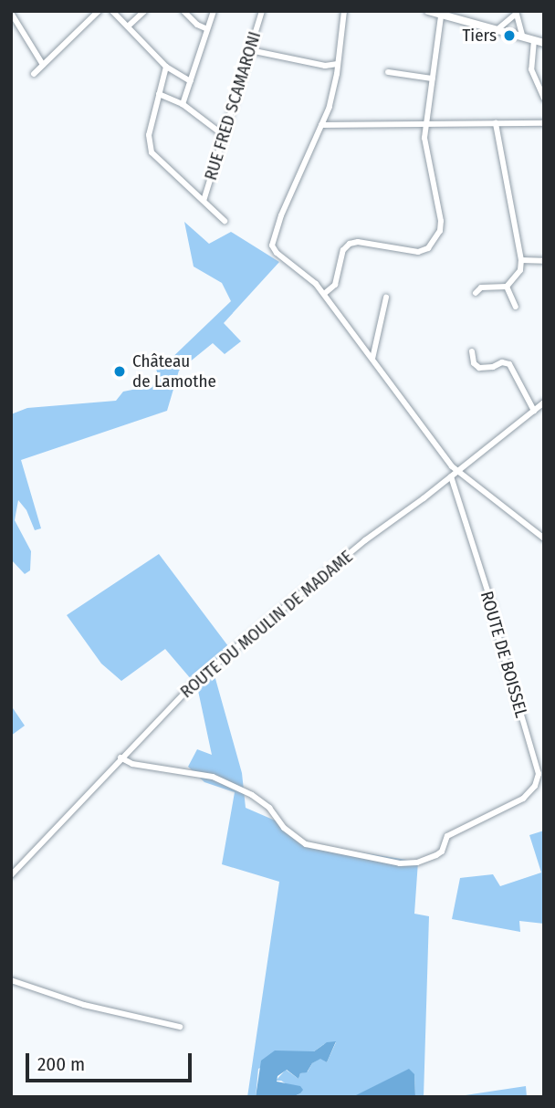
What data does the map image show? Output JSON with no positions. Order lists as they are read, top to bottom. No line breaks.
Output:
{"streets":{"street":["RUE FRED SCAMARONI","ROUTE DU MOULIN DE MADAME","ROUTE DE BOISSEL"]},"crossings":[["ROUTE DU MOULIN DE MADAME","ROUTE DE BOISSEL"]],"places":["Tiers","Château de Lamothe"],"scale_bar":"200 m"}
